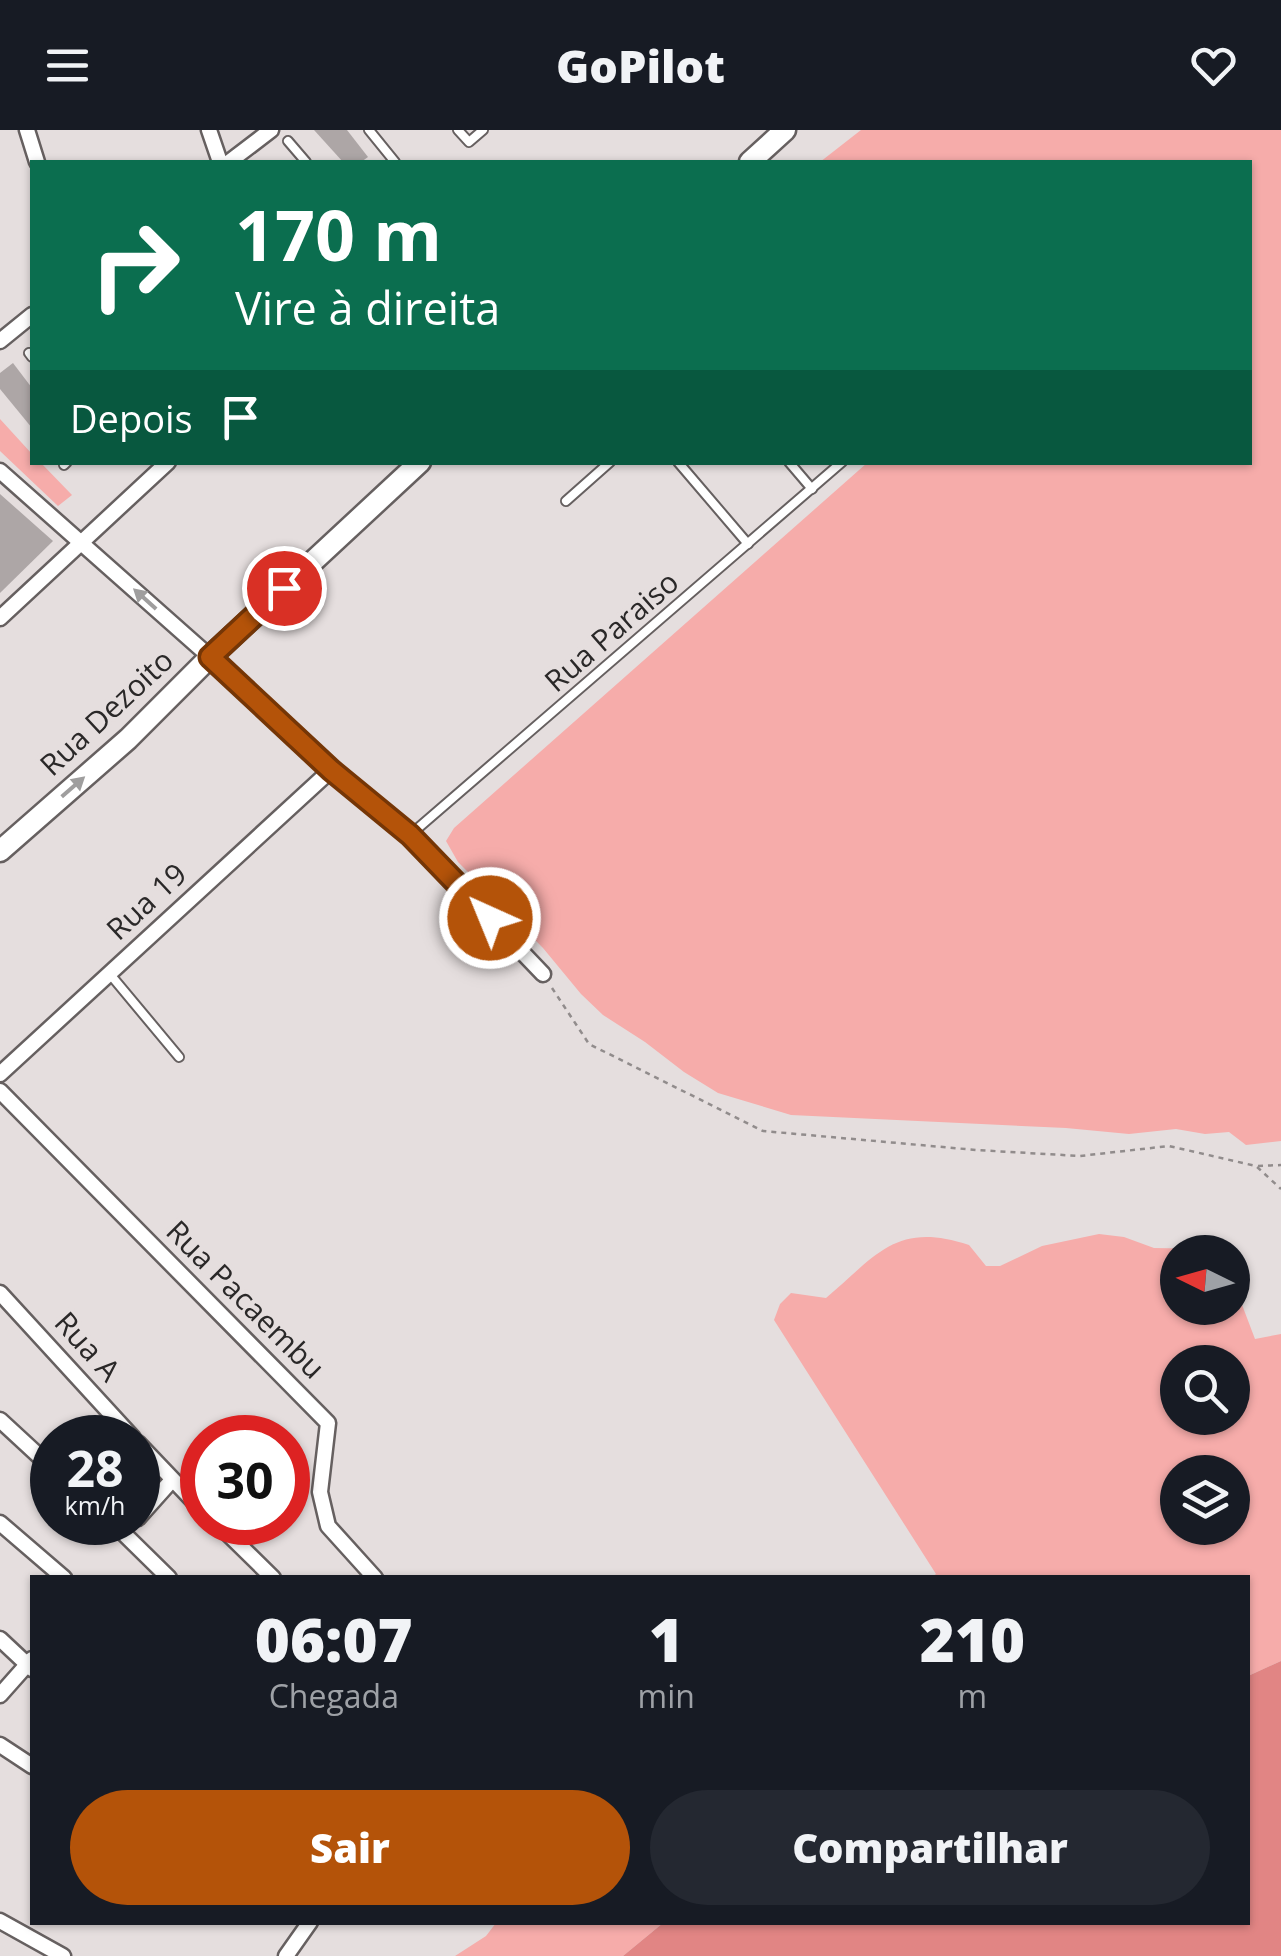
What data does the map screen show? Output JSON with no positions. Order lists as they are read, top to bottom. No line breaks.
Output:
{"streets":{"street":["Rua Dezoito","Rua 19","Rua Pacaembu","Rua A"],"lane":["Rua Paraiso"]},"north":"left","page":{"header":"GoPilot","turn":["170 m","Vire à direita"],"then":"Depois","speed":"28 km/h","limit":"30","eta":["06:07","Chegada","1","min","210","m"],"buttons":["Sair","Compartilhar"]}}
